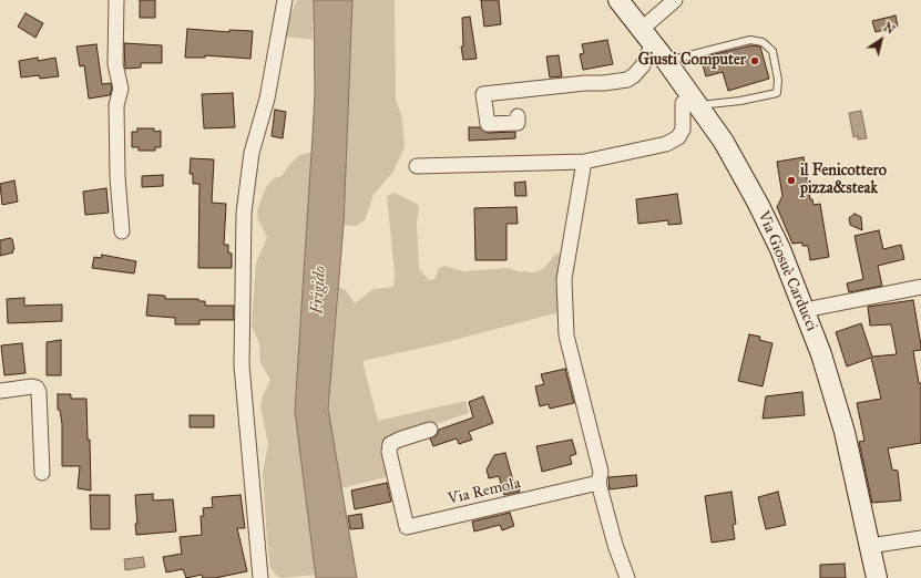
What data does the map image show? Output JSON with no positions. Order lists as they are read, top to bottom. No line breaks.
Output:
{"streets":{"main road":["Via Giosuè Carducci"],"street":["Via Remola"]},"water":["Frigido"],"places":["Giusti Computer","il Fenicottero pizza&steak"],"north":"top right"}
